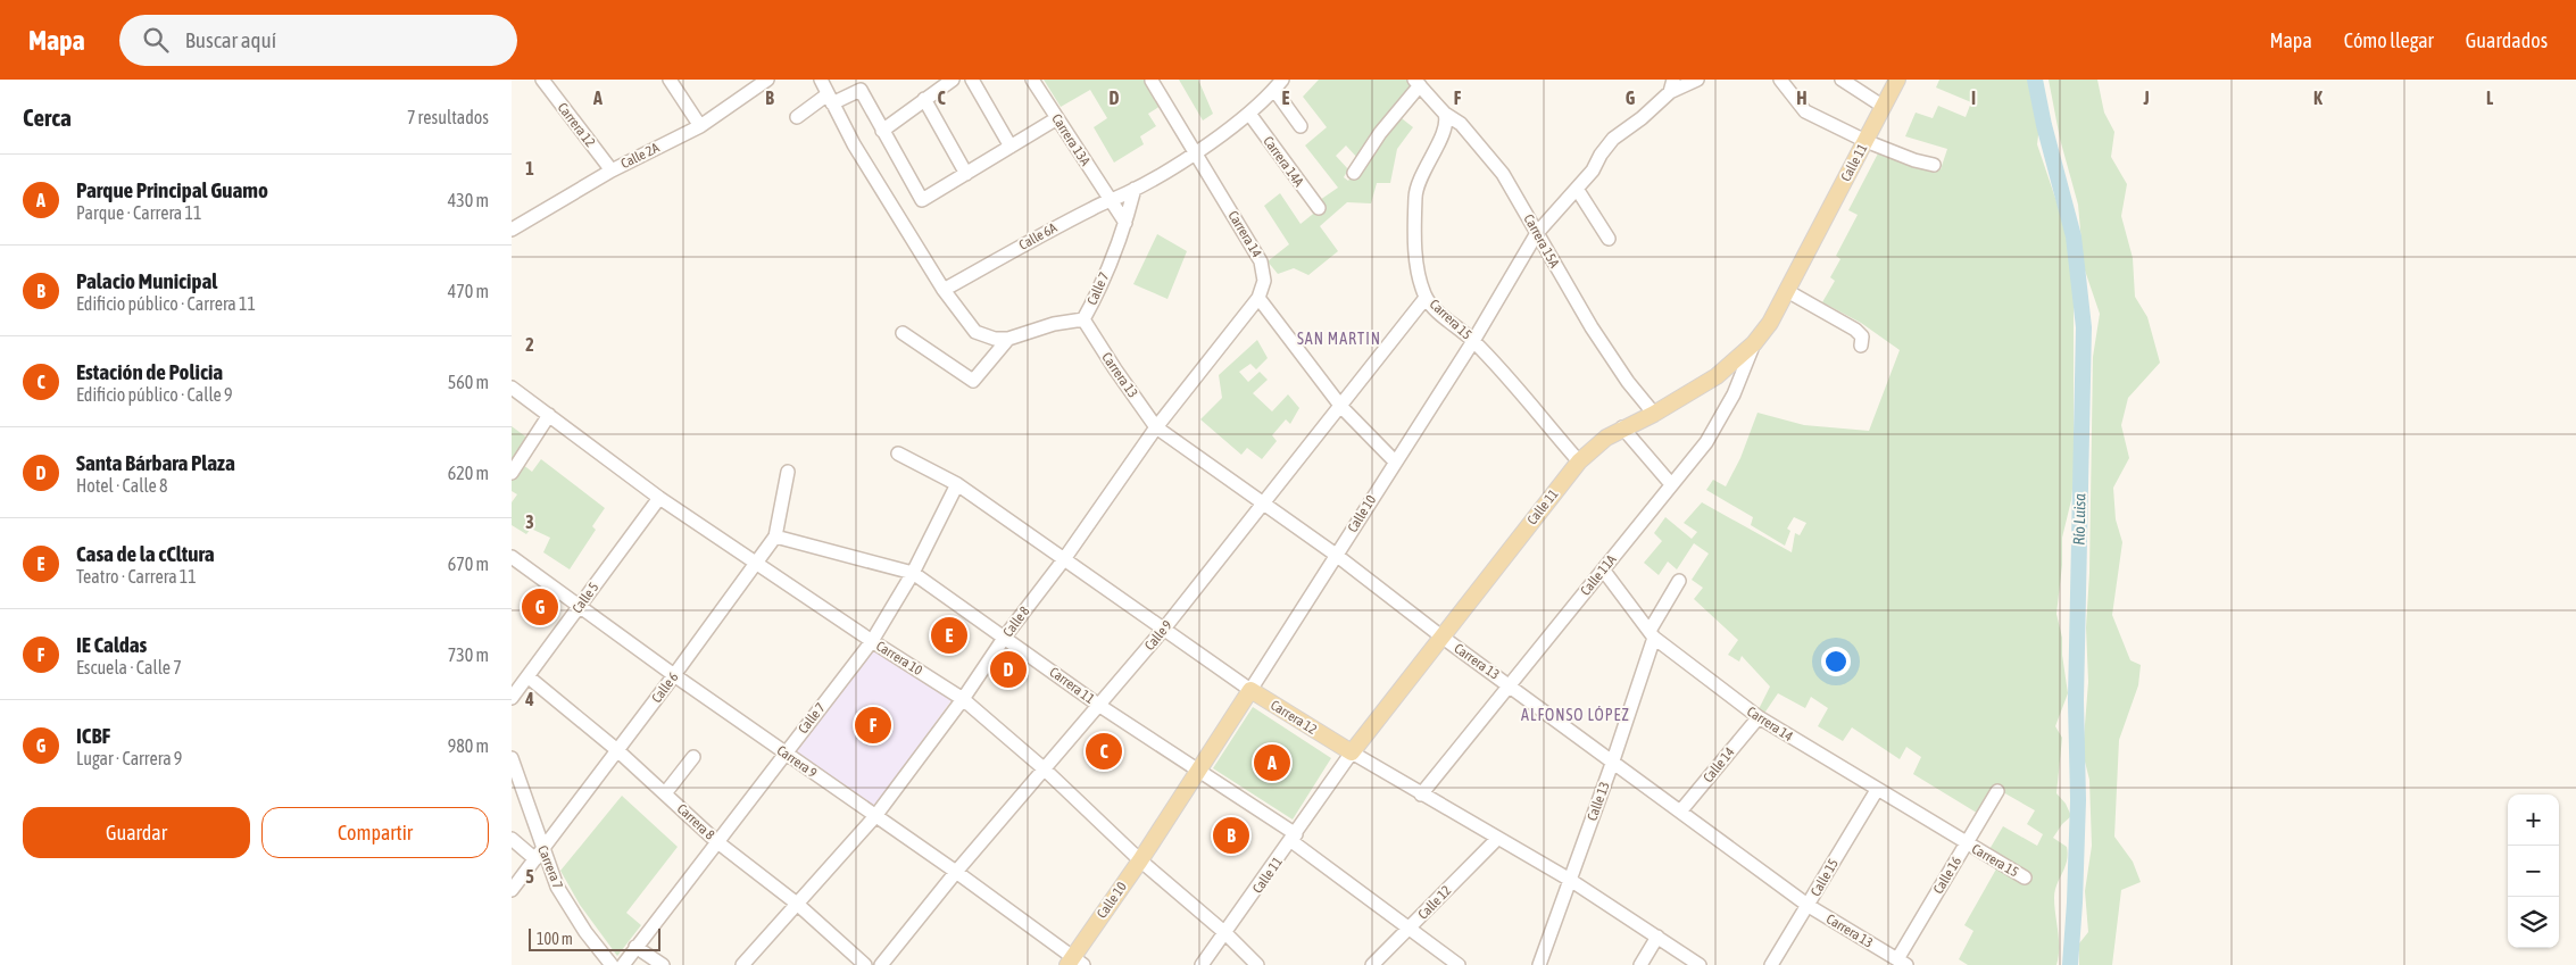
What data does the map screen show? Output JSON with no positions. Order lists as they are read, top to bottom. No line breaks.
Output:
{"streets":{"main road":["Carrera 12","Calle 11","Calle 10"],"street":["Carrera 13A","Calle 2A","Carrera 14A","Carrera 14","Calle 6A","Carrera 15A","Calle 7","Carrera 15","Carrera 13","Calle 11A","Calle 5","Calle 8","Calle 9","Carrera 10","Carrera 11","Calle 6","Carrera 9","Calle 14","Calle 13","Carrera 8","Carrera 7","Calle 16","Calle 15","Calle 12"]},"crossings":[["Carrera 12","Calle 2A"],["Carrera 12","Calle 11"],["Carrera 12","Calle 7"],["Carrera 12","Calle 10"],["Carrera 12","Calle 11A"],["Carrera 12","Calle 8"],["Carrera 12","Calle 9"],["Carrera 12","Calle 13"],["Carrera 12","Calle 12"],["Carrera 13A","Calle 6A"],["Carrera 14A","Calle 6A"],["Calle 11","Carrera 15A"],["Calle 11","Carrera 15"],["Calle 11","Carrera 13"],["Calle 11","Calle 11A"],["Calle 11","Carrera 10"],["Calle 11","Carrera 11"],["Carrera 14","Calle 6A"],["Carrera 14","Carrera 15"],["Carrera 14","Calle 11A"],["Carrera 14","Calle 8"],["Carrera 14","Calle 14"],["Carrera 14","Calle 13"],["Carrera 14","Calle 16"],["Carrera 14","Calle 15"],["Carrera 15A","Carrera 15"],["Carrera 15A","Calle 10"],["Calle 7","Carrera 13"],["Calle 7","Carrera 10"],["Calle 7","Carrera 11"],["Calle 7","Carrera 9"],["Calle 7","Carrera 8"],["Carrera 15","Calle 10"],["Carrera 15","Calle 9"],["Carrera 15","Calle 16"],["Carrera 13","Calle 10"],["Carrera 13","Calle 11A"],["Carrera 13","Calle 8"],["Carrera 13","Calle 9"],["Carrera 13","Calle 14"],["Carrera 13","Calle 13"],["Carrera 13","Calle 16"],["Carrera 13","Calle 15"],["Calle 10","Carrera 10"],["Calle 10","Carrera 11"],["Calle 10","Carrera 9"],["Calle 5","Carrera 10"],["Calle 5","Carrera 9"],["Calle 5","Carrera 8"],["Calle 8","Carrera 10"],["Calle 8","Carrera 11"],["Calle 8","Carrera 9"],["Calle 8","Carrera 8"],["Calle 9","Carrera 10"],["Calle 9","Carrera 11"],["Calle 9","Carrera 9"],["Carrera 10","Calle 6"],["Carrera 11","Calle 6"],["Carrera 11","Calle 12"],["Calle 6","Carrera 9"],["Calle 6","Carrera 8"],["Calle 6","Carrera 7"]],"districts":["SAN MARTIN","ALFONSO LÓPEZ"],"water":["Río Luisa"],"scale_bar":"100 m","page":{"header":"Mapa","search":"Buscar aquí","nav":["Mapa","Cómo llegar","Guardados"],"heading":["Cerca","7 resultados"],"list":[{"mark":"A","name":"Parque Principal Guamo","note":"Parque · Carrera 11","value":"430 m"},{"mark":"B","name":"Palacio Municipal","note":"Edificio público · Carrera 11","value":"470 m"},{"mark":"C","name":"Estación de Policia","note":"Edificio público · Calle 9","value":"560 m"},{"mark":"D","name":"Santa Bárbara Plaza","note":"Hotel · Calle 8","value":"620 m"},{"mark":"E","name":"Casa de la cCltura","note":"Teatro · Carrera 11","value":"670 m"},{"mark":"F","name":"IE Caldas","note":"Escuela · Calle 7","value":"730 m"},{"mark":"G","name":"ICBF","note":"Lugar · Carrera 9","value":"980 m"}],"pins":["G","E","D","F","C","A","B"],"buttons":["Guardar","Compartir"],"map_buttons":["+","−"],"scale":"100 m"},"grid":{"columns":["A","B","C","D","E","F","G","H","I","J","K","L"],"rows":["1","2","3","4","5"]}}
